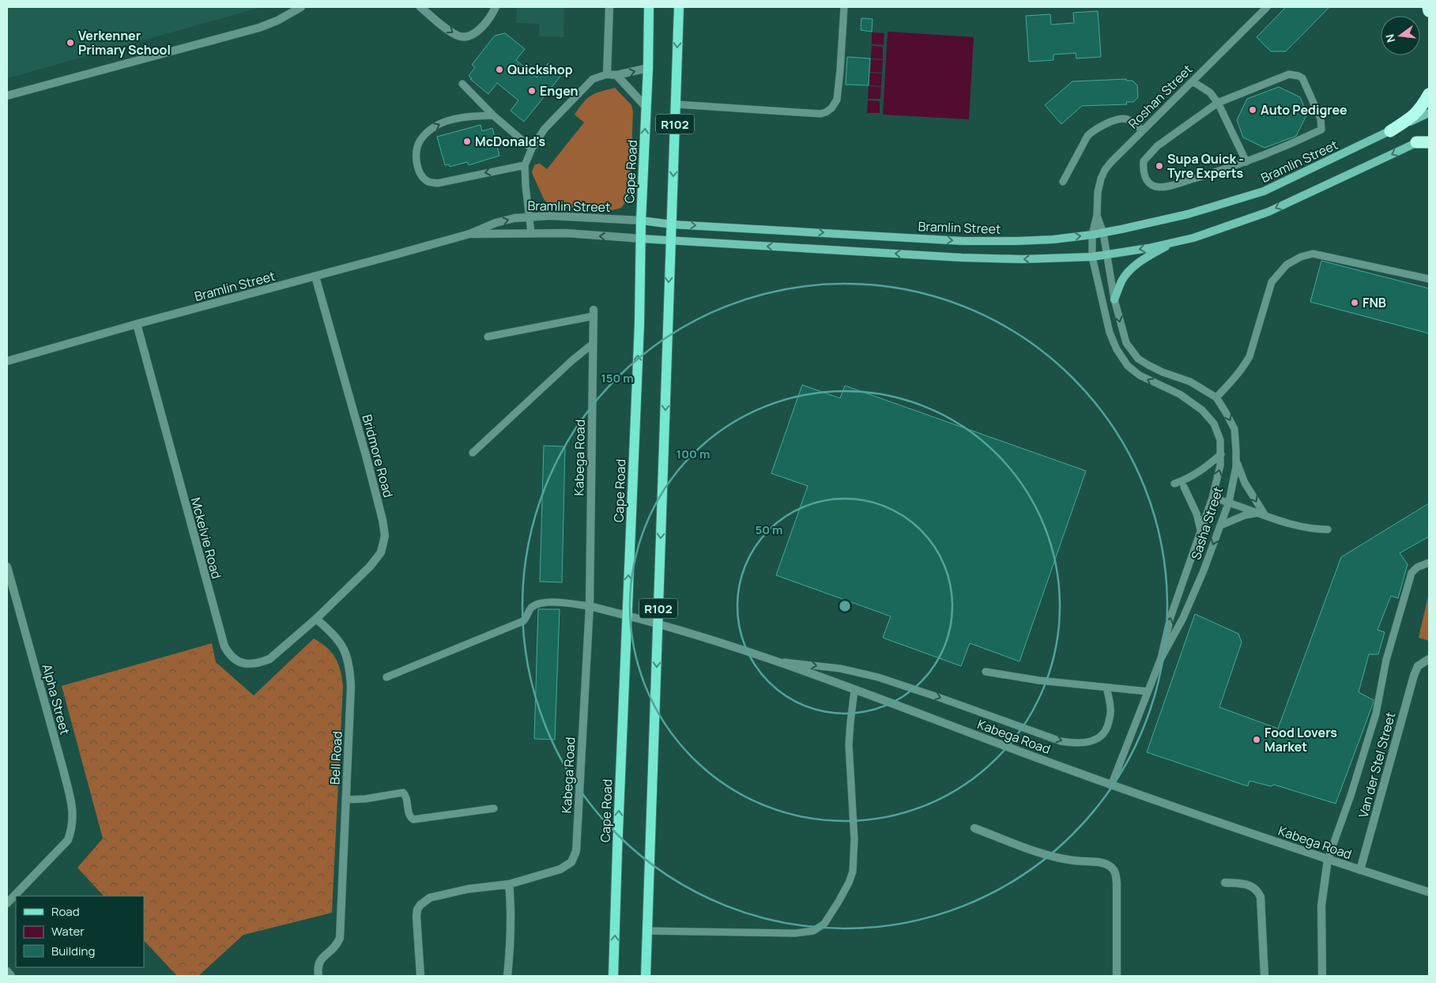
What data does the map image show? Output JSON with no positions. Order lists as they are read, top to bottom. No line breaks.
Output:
{"streets":{"main road":["R102","Bramlin Street","Cape Road"],"street":["Bridmore Road","Kabega Road","Mckelvie Road","Alpha Street","Bell Road","Van der Stel Street"],"lane":["Roshan Street","Sasha Street"]},"crossings":[["Roshan Street","Bramlin Street"],["Roshan Street","Sasha Street"],["R102","Bramlin Street"],["R102","Kabega Road"],["Bramlin Street","Cape Road"],["Bramlin Street","Bridmore Road"],["Bramlin Street","Sasha Street"],["Bramlin Street","Mckelvie Road"],["Cape Road","Kabega Road"],["Bridmore Road","Mckelvie Road"],["Bridmore Road","Bell Road"],["Kabega Road","Sasha Street"],["Kabega Road","Van der Stel Street"],["Mckelvie Road","Bell Road"]],"places":["Verkenner Primary School","Quickshop","Engen","Auto Pedigree","McDonald's","Supa Quick - Tyre Experts","FNB","Food Lovers Market"],"legend":["Road","Water","Building"],"north":"left","rings":["150 m","100 m","50 m"]}
